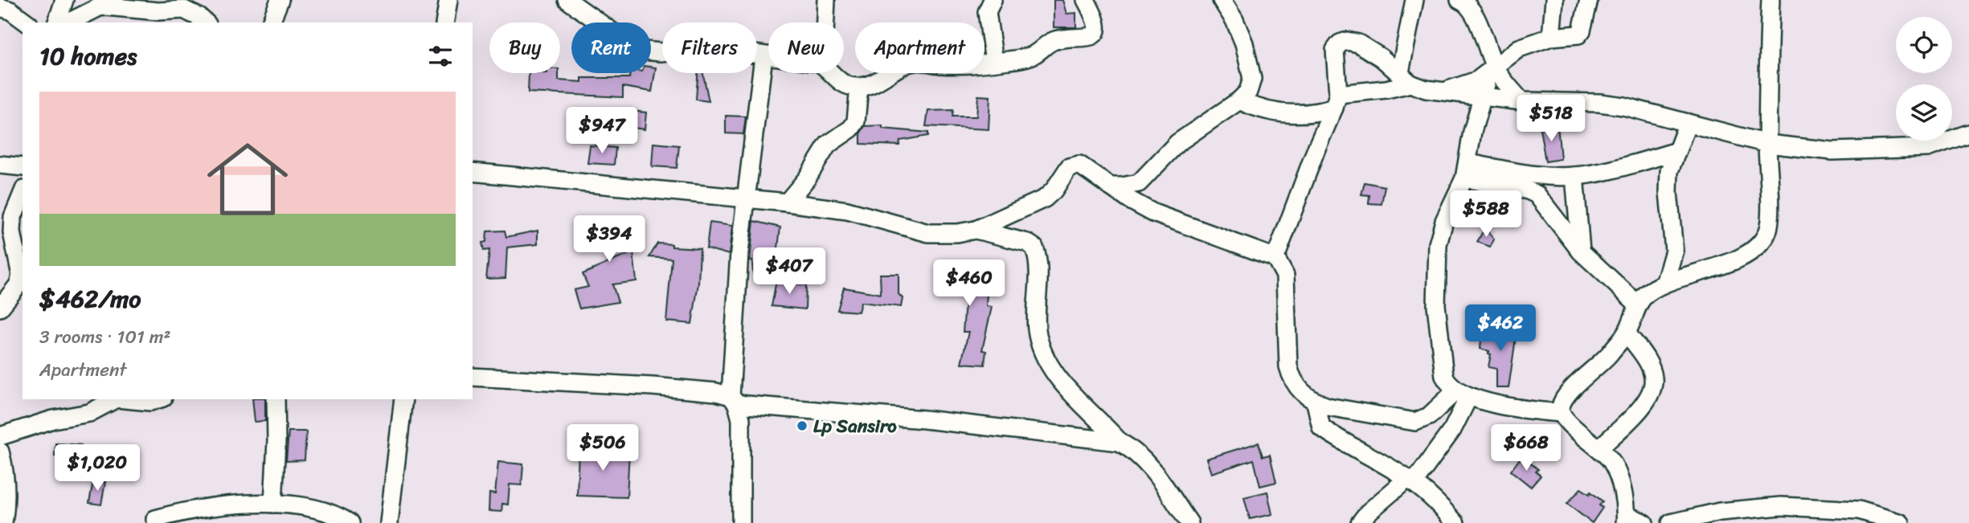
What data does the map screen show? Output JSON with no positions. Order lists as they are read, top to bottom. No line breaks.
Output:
{"places":["Lp Sansiro"],"page":{"chip":["Buy","Rent","Filters","New","Apartment"],"heading":"10 homes","list":[{"name":"$462/mo","note":"3 rooms · 101 m² · Apartment"}],"price":["$518","$947","$588","$394","$407","$460","$462","$506","$668","$1,020"]}}
